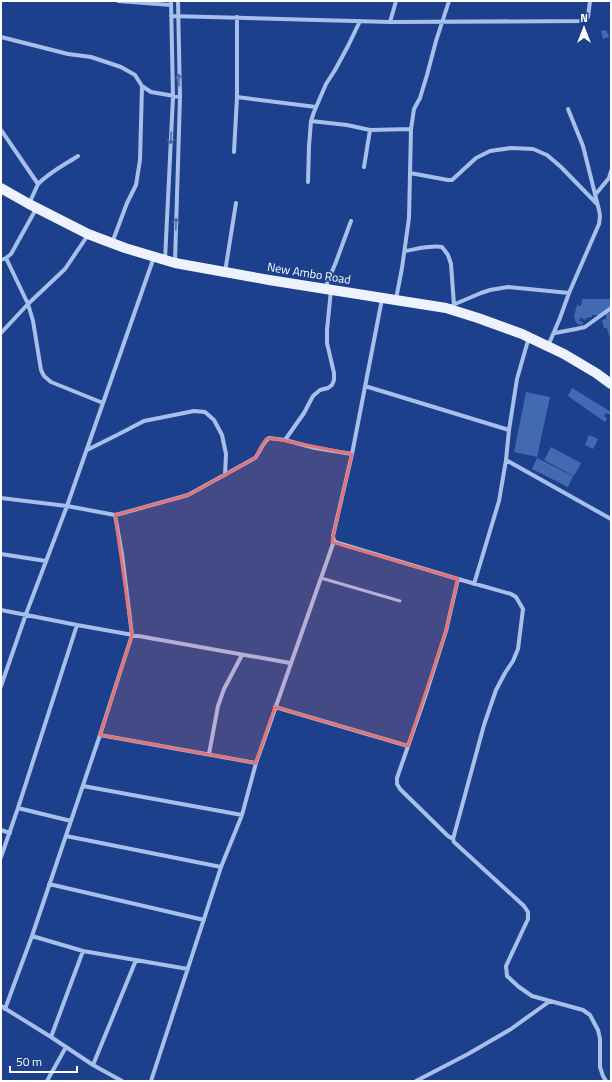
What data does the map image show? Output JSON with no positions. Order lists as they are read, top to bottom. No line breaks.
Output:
{"streets":{"main road":["New Ambo Road"]},"scale_bar":"50 m","north":"top"}
